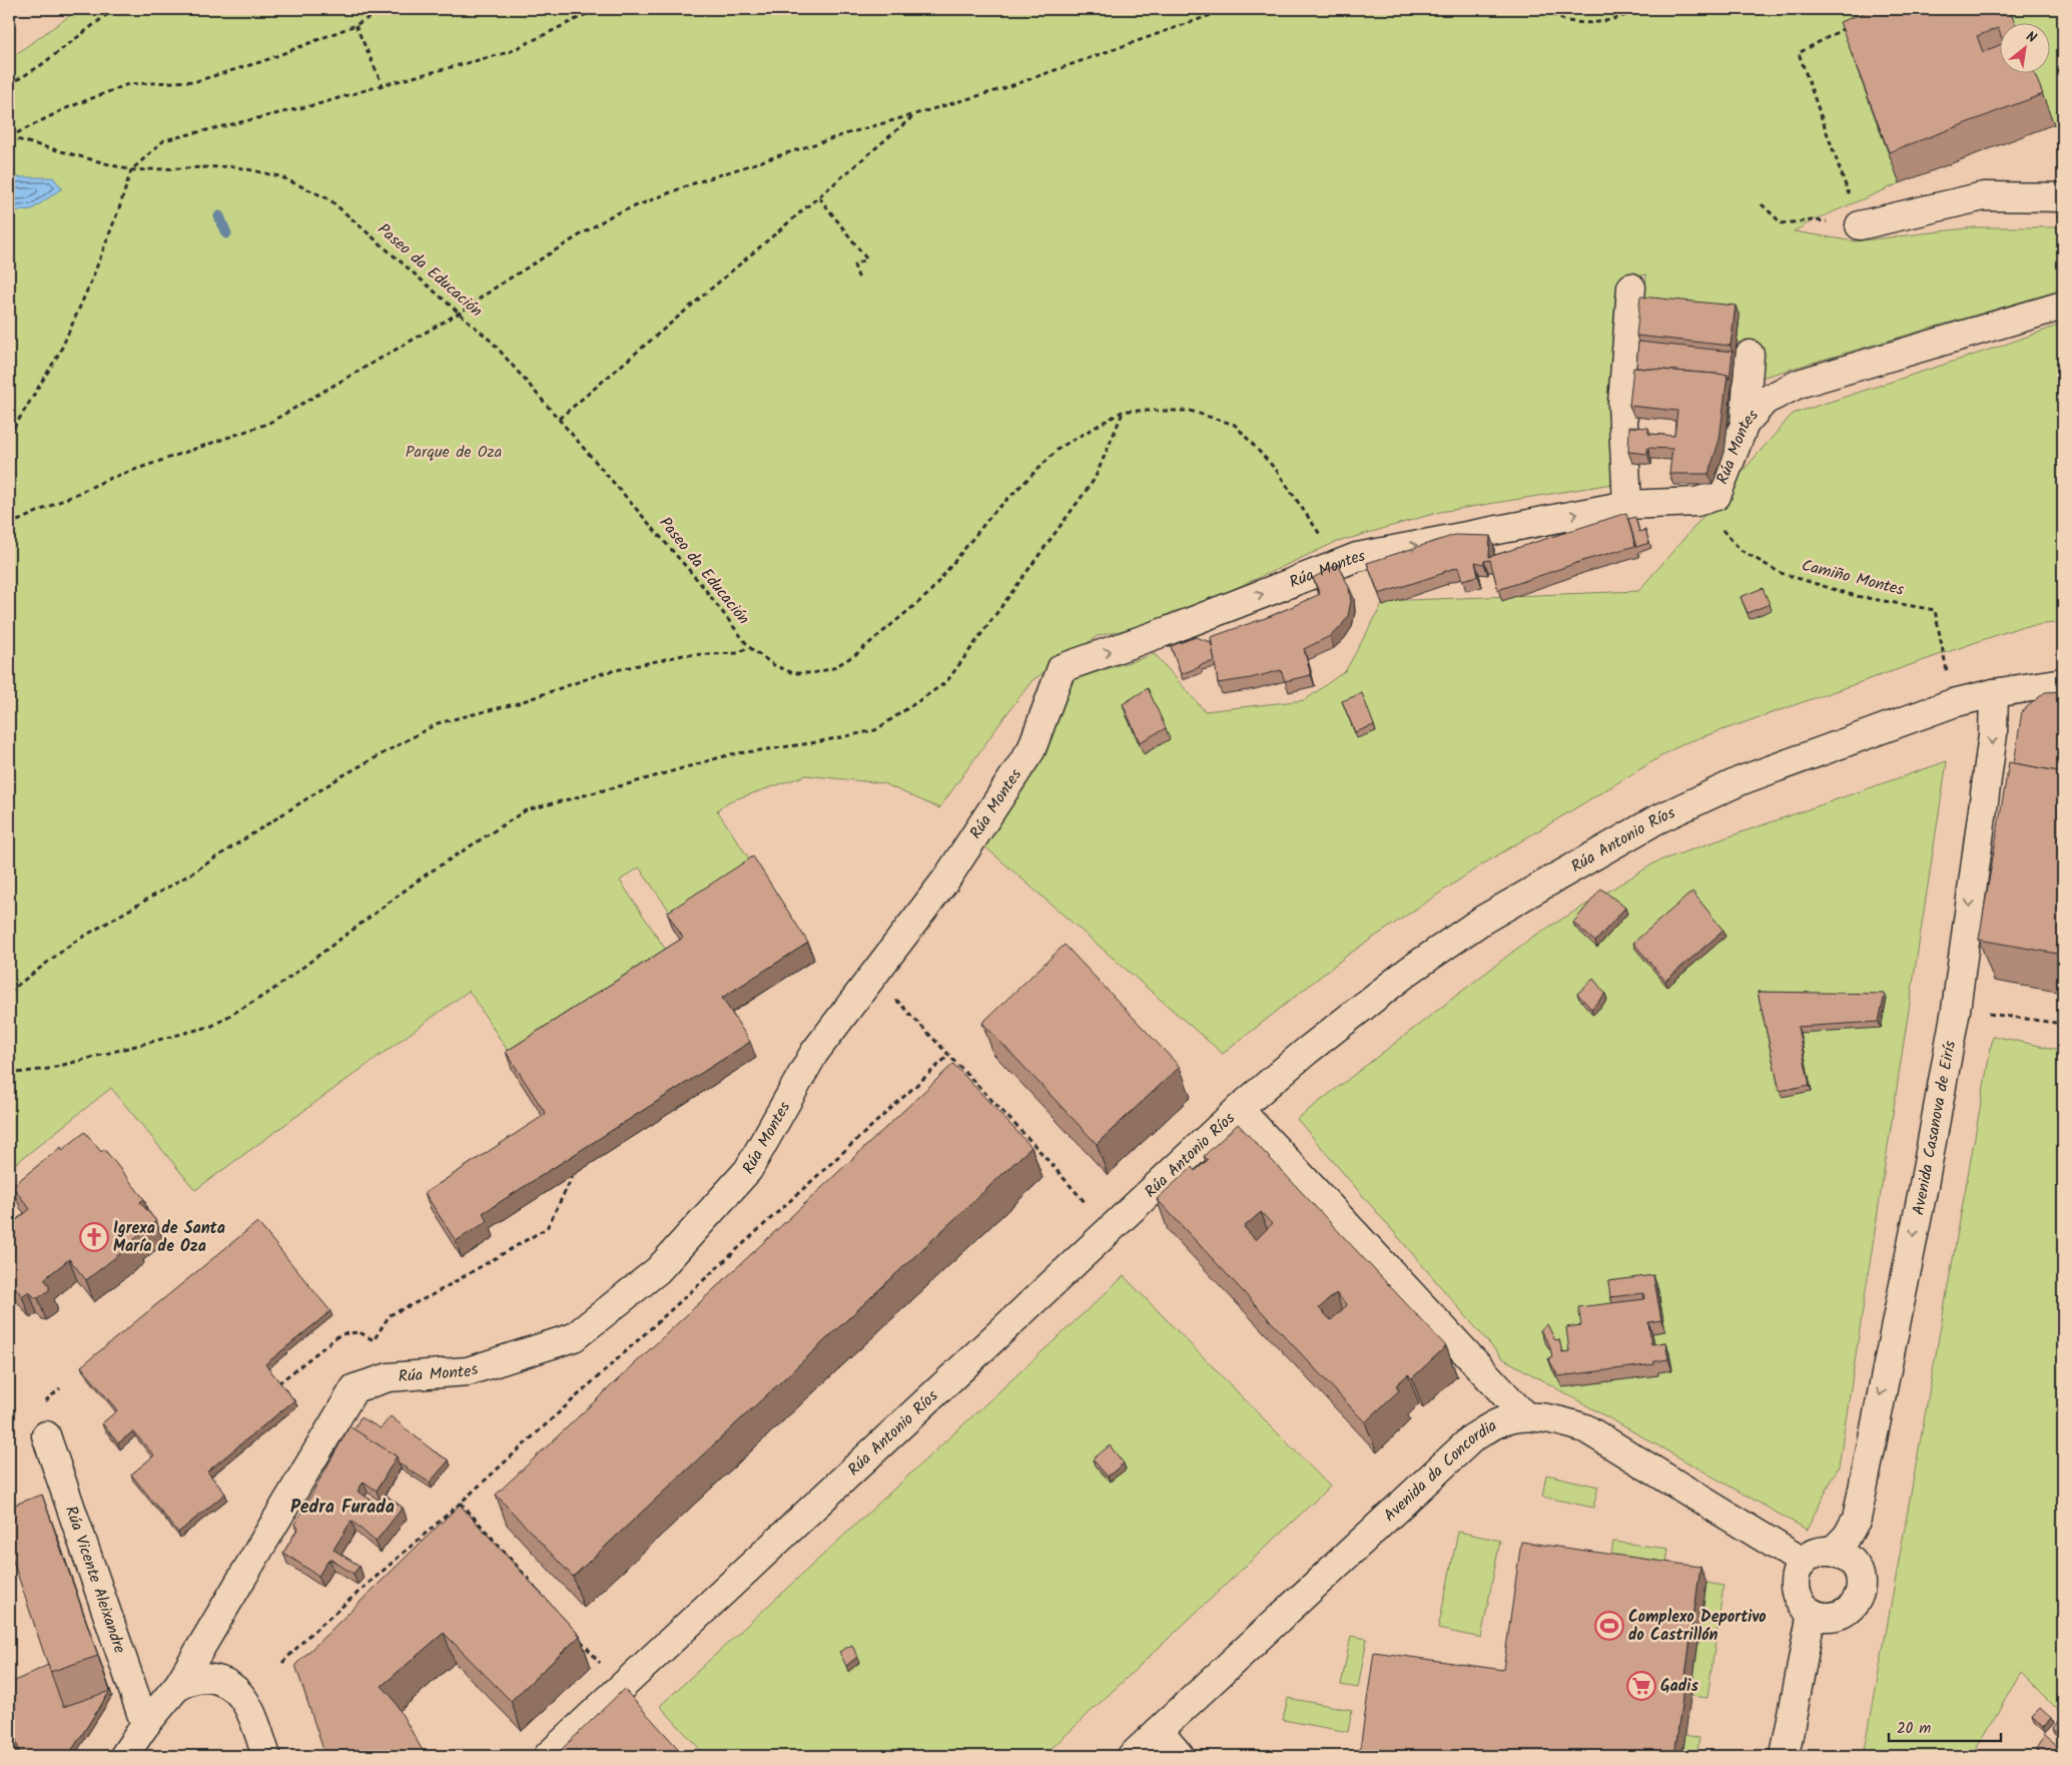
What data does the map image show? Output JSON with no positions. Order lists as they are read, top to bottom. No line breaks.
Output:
{"streets":{"street":["Rúa Montes","Rúa Antonio Ríos","Avenida Casanova de Eirís","Avenida da Concordia","Rúa Vicente Aleixandre"],"path":["Paseo da Educación","Camiño Montes"]},"crossings":[["Rúa Montes","Camiño Montes"],["Camiño Montes","Rúa Antonio Ríos"],["Rúa Antonio Ríos","Avenida Casanova de Eirís"],["Rúa Antonio Ríos","Avenida da Concordia"],["Avenida Casanova de Eirís","Avenida da Concordia"]],"one_way":["Rúa Montes","Avenida Casanova de Eirís"],"districts":["Pedra Furada"],"parks":["Parque de Oza"],"places":{"church":["Igrexa de Santa María de Oza"],"sports":["Complexo Deportivo do Castrillón"],"supermarket":["Gadis"]},"scale_bar":"20 m","north":"top right"}
